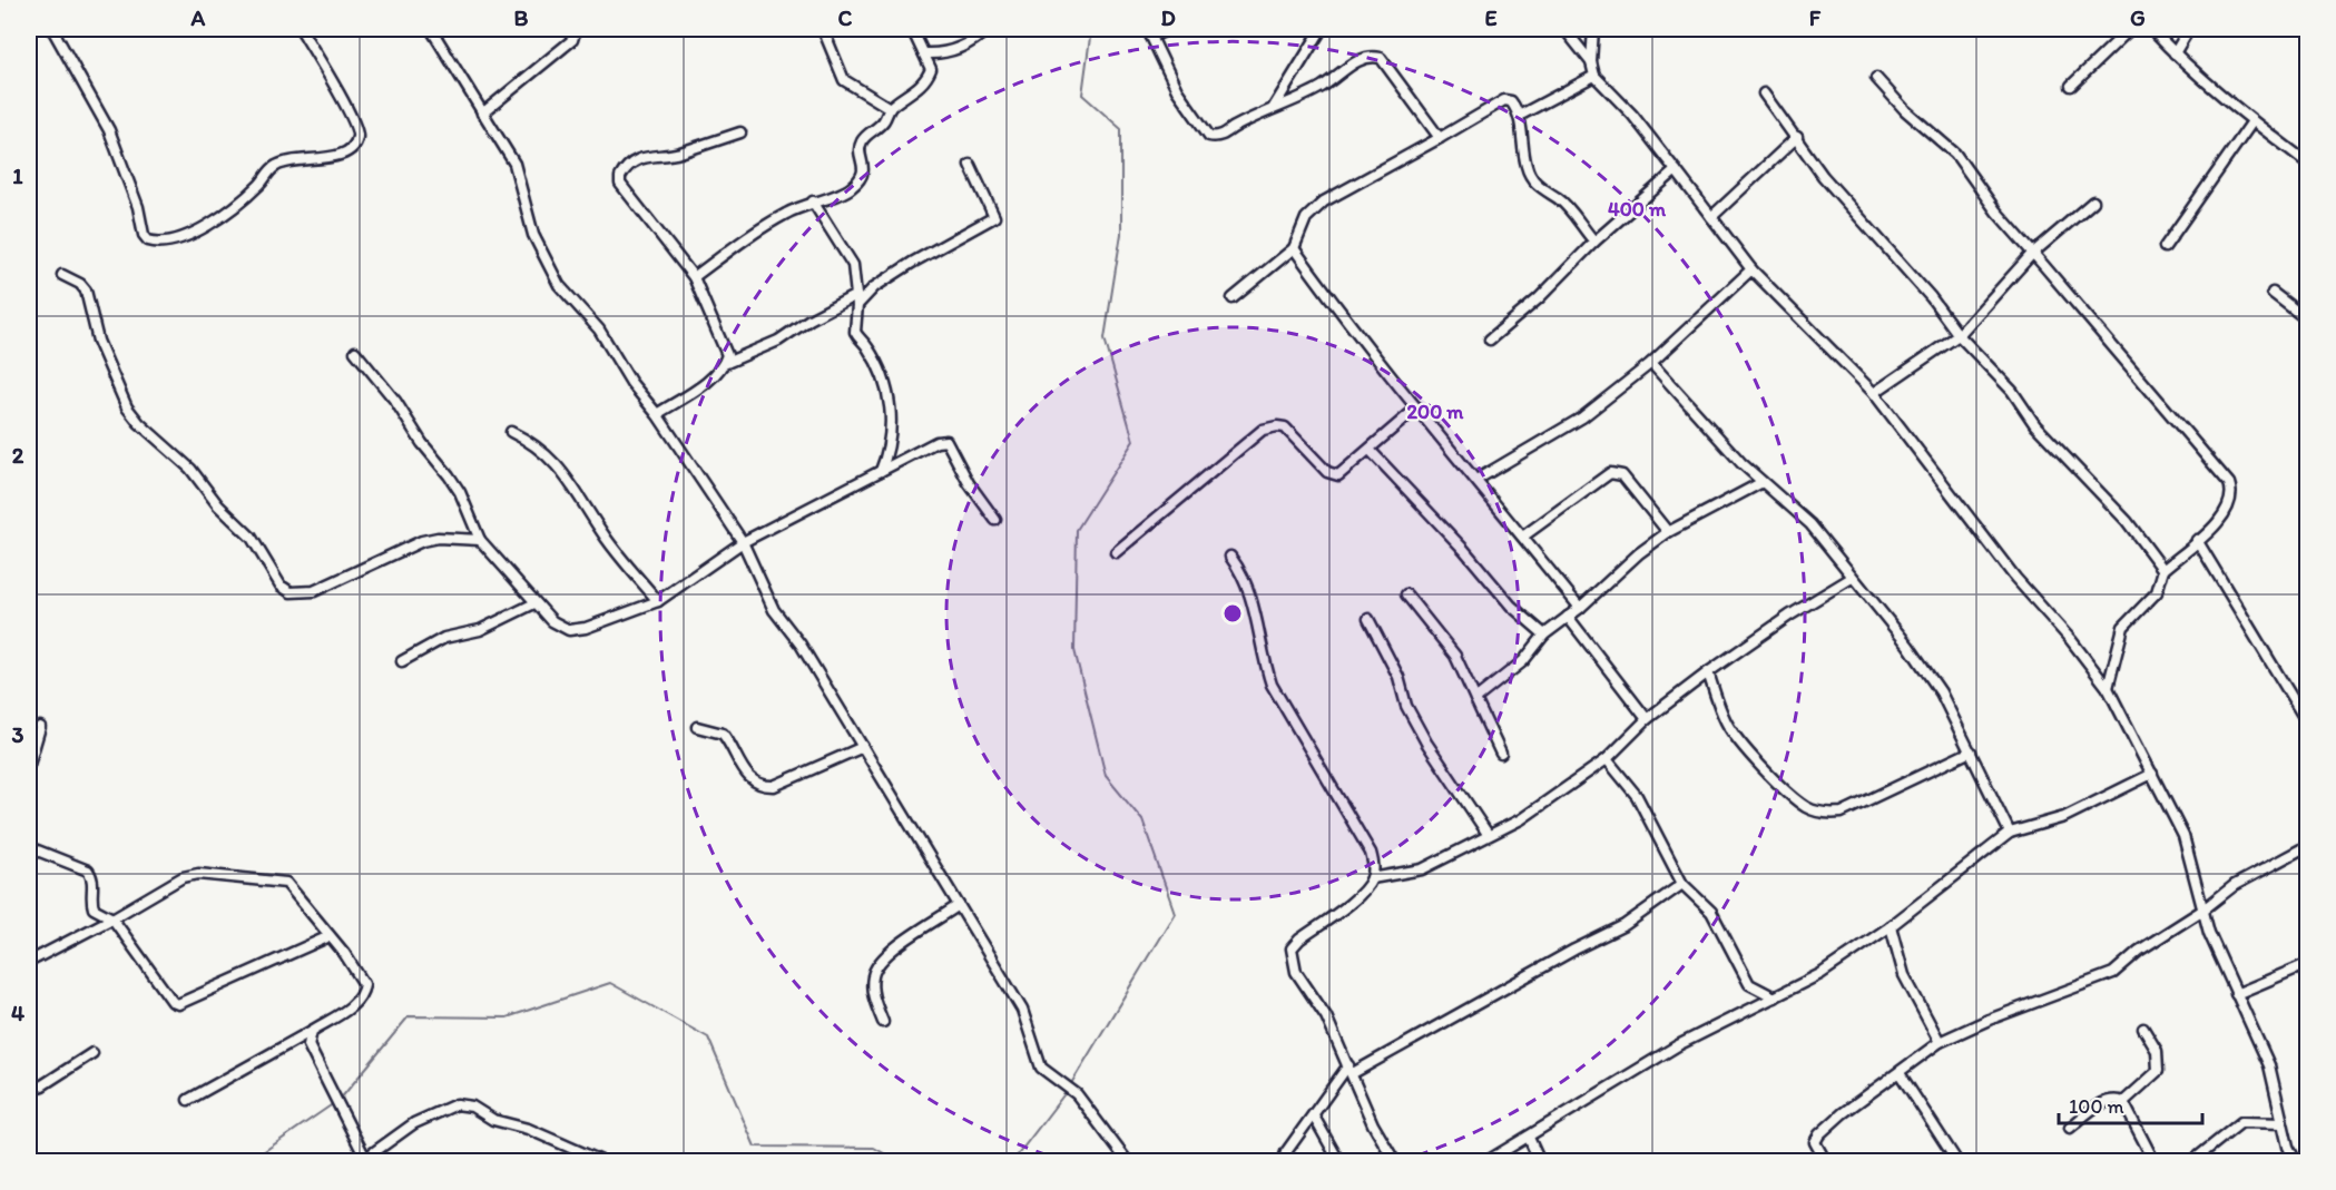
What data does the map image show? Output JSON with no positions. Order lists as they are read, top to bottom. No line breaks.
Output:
{"scale_bar":"100 m","grid":{"columns":["A","B","C","D","E","F","G"],"rows":["1","2","3","4"]},"rings":["400 m","200 m"]}
